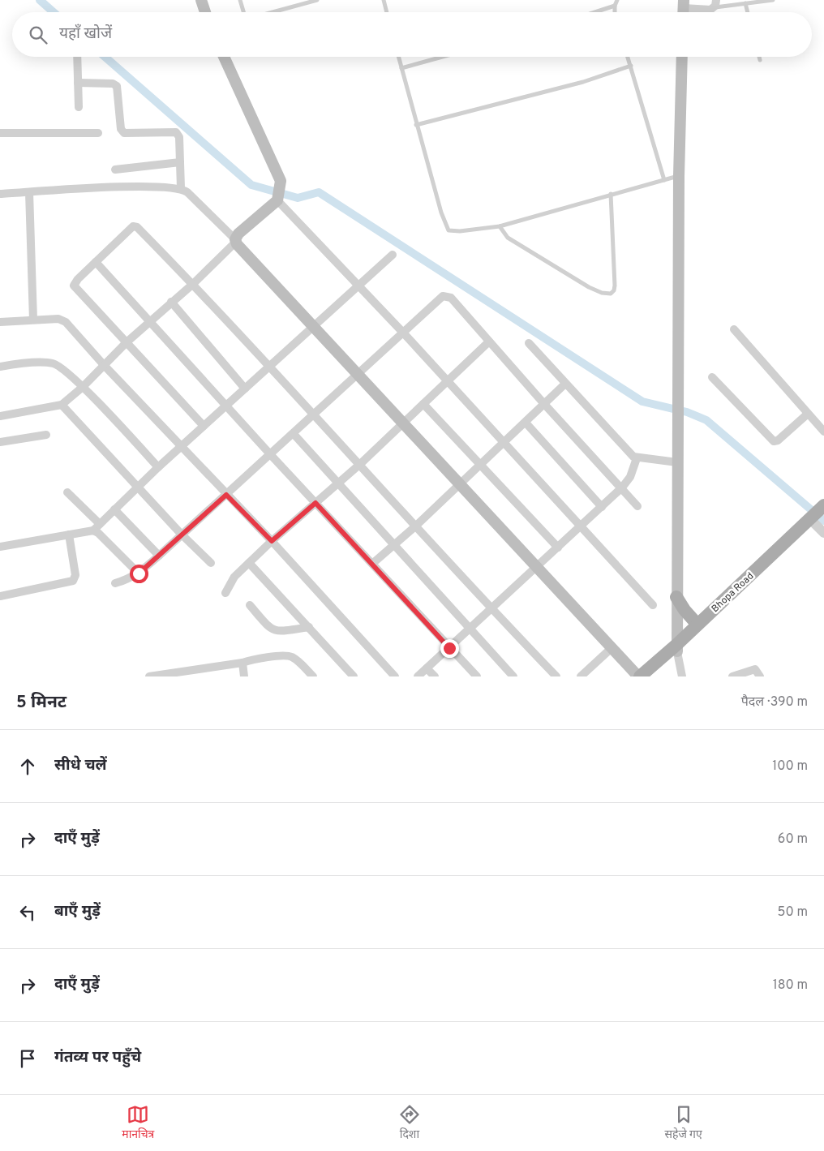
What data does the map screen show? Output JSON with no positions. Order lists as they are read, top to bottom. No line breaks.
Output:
{"streets":{"main road":["Bhopa Road"]},"page":{"search":"यहाँ खोजें","heading":["5 मिनट","पैदल · 390 m"],"list":[["सीधे चलें","100 m"],["दाएँ मुड़ें","60 m"],["बाएँ मुड़ें","50 m"],["दाएँ मुड़ें","180 m"],"गंतव्य पर पहुँचे"],"nav":["मानचित्र","दिशा","सहेजे गए"]}}
